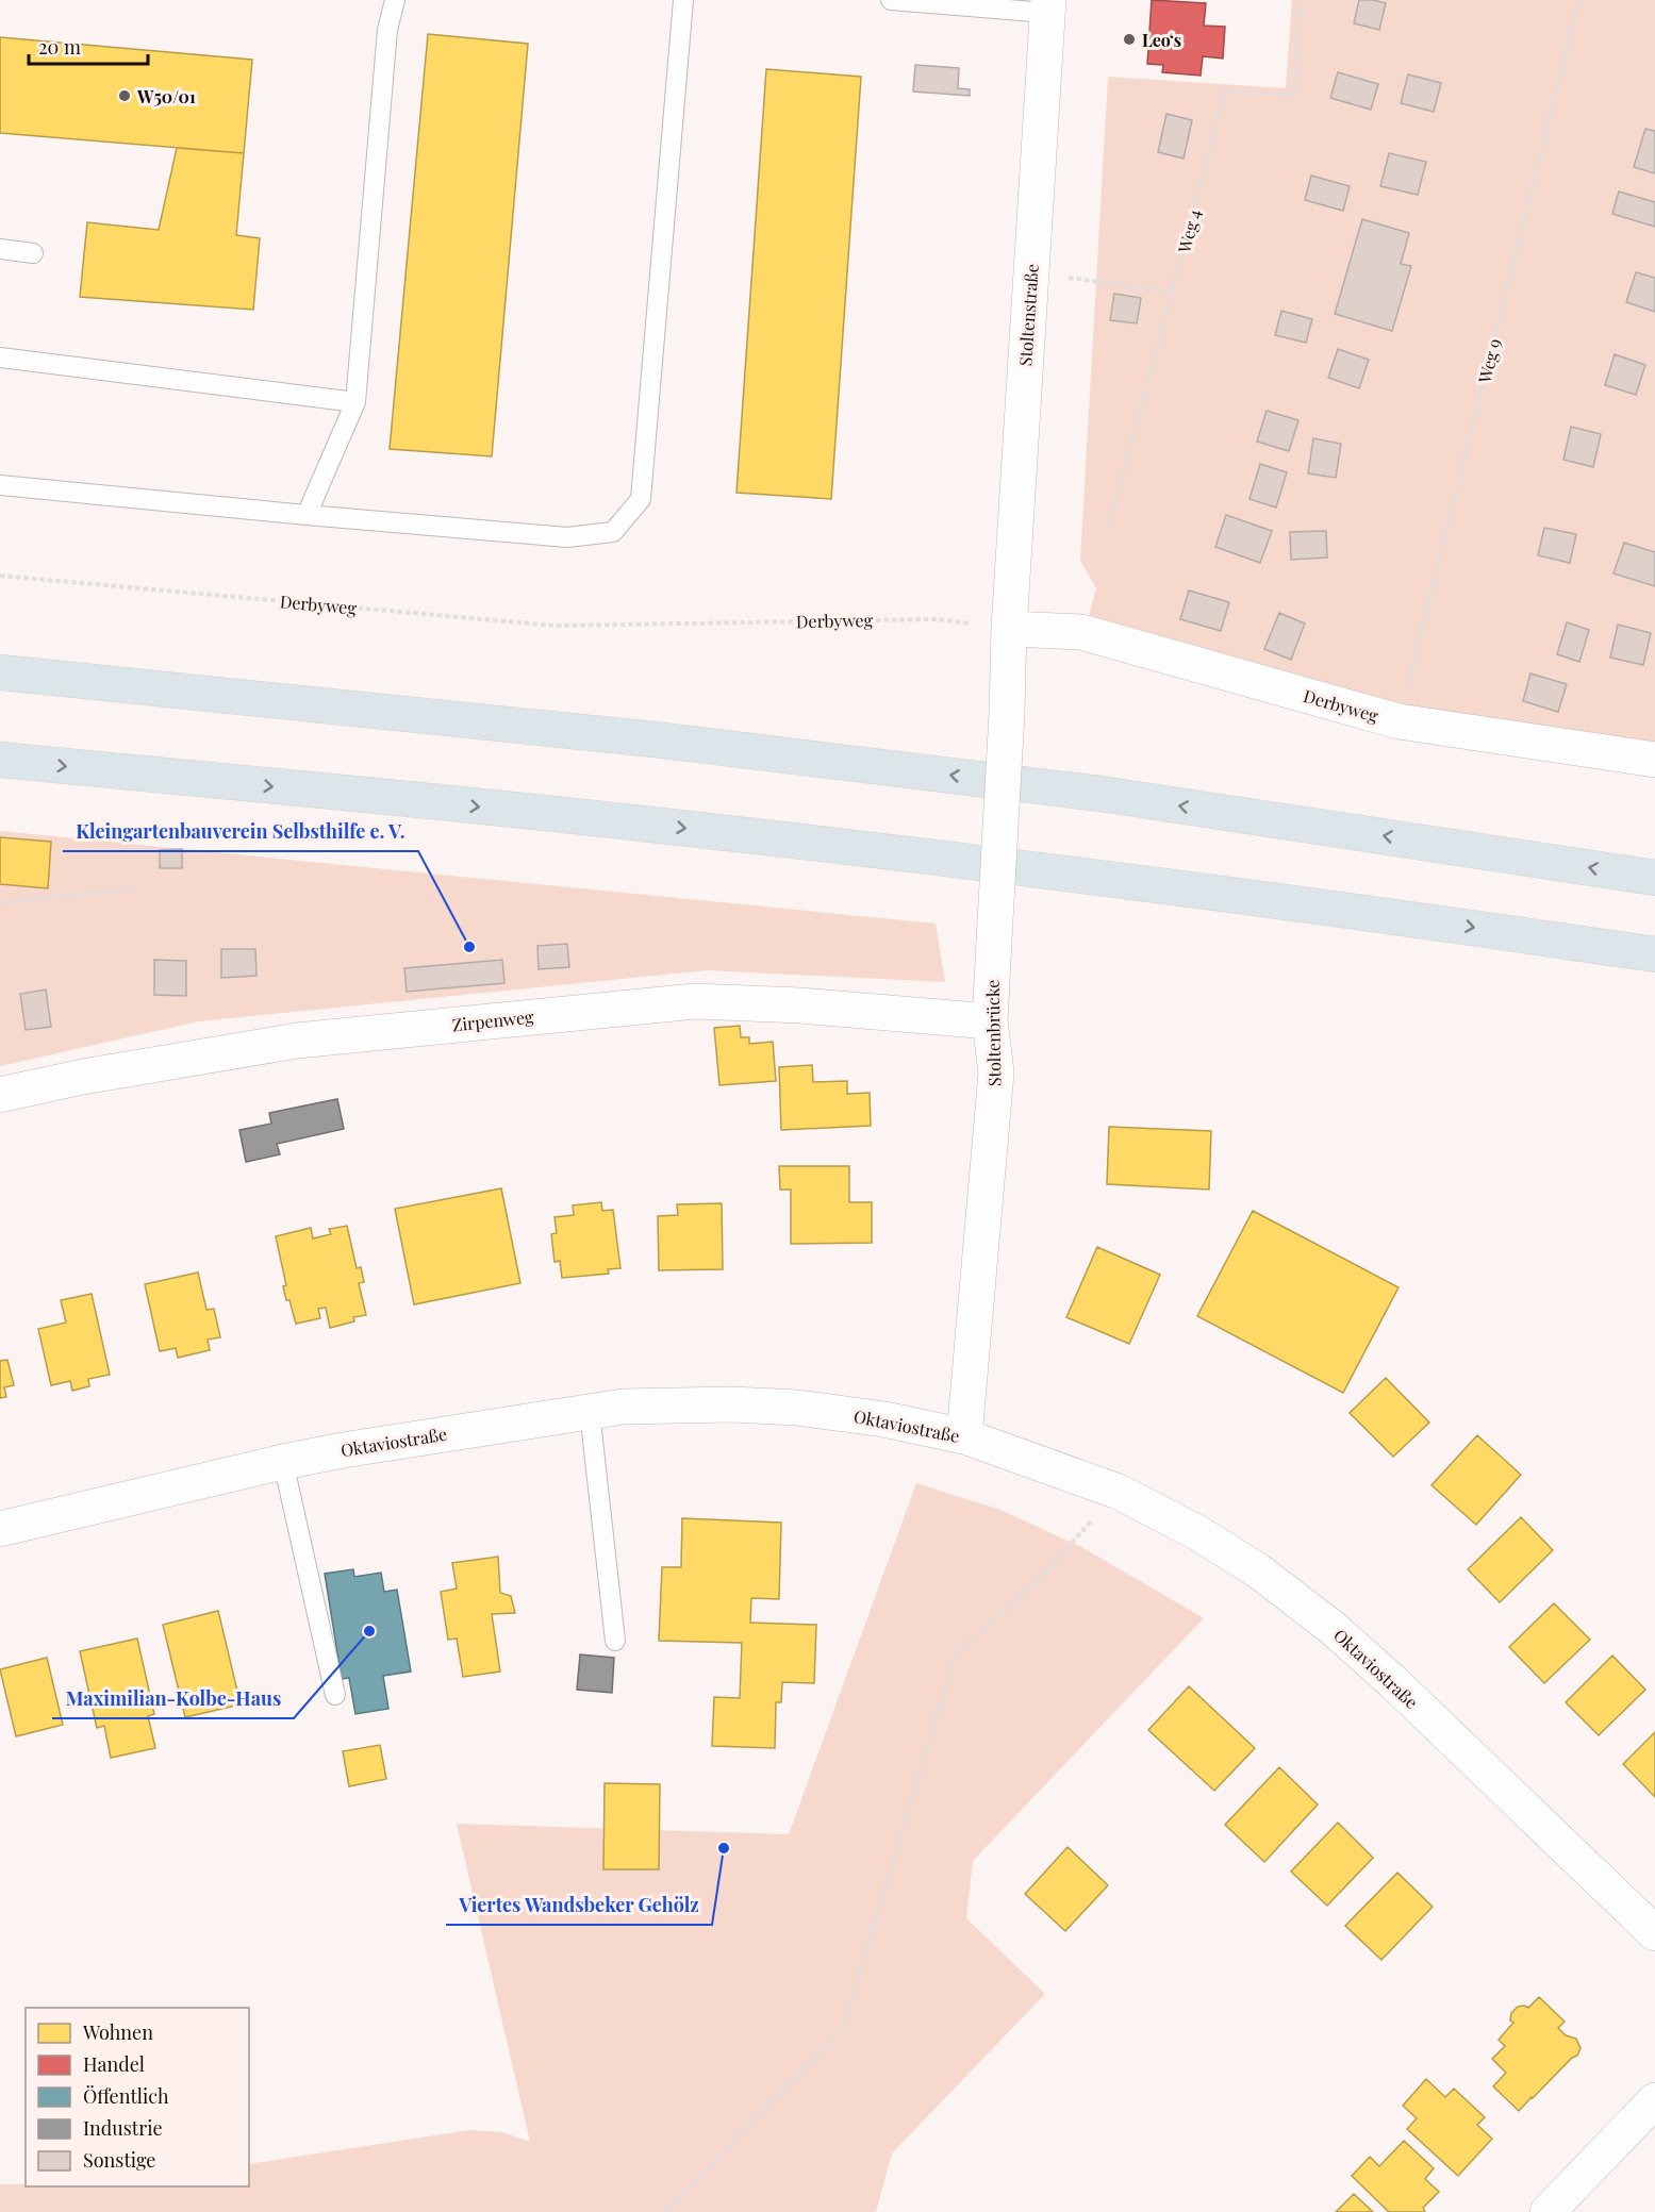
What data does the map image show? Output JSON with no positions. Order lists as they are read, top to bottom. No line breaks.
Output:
{"streets":{"street":["Stoltenstraße","Derbyweg","Zirpenweg","Stoltenbrücke","Oktaviostraße"],"path":["Weg 4","Weg 9"]},"crossings":[["Stoltenstraße","Derbyweg"],["Stoltenstraße","Stoltenbrücke"],["Weg 9","Derbyweg"],["Derbyweg","Stoltenbrücke"],["Zirpenweg","Stoltenbrücke"],["Stoltenbrücke","Oktaviostraße"]],"places":["Leo‘s","W50/01","Kleingartenbauverein Selbsthilfe e. V.","Maximilian-Kolbe-Haus","Viertes Wandsbeker Gehölz"],"legend":["Wohnen","Handel","Öffentlich","Industrie","Sonstige"],"scale_bar":"20 m"}
